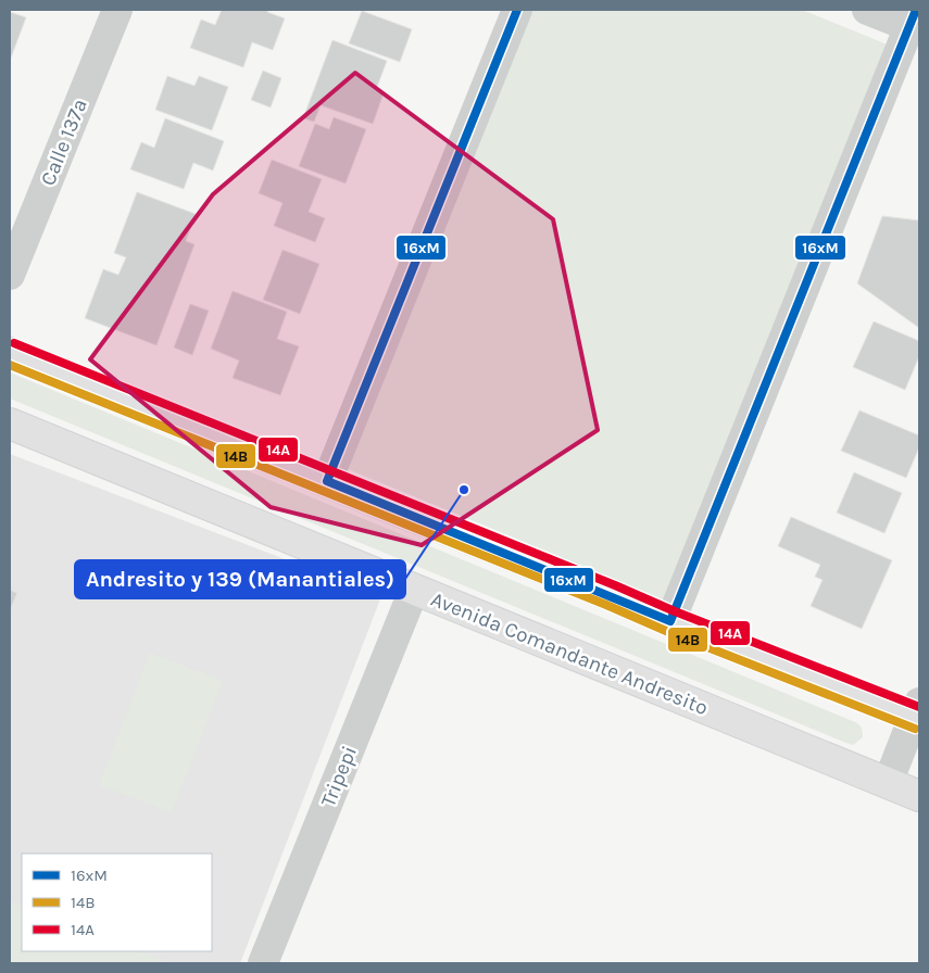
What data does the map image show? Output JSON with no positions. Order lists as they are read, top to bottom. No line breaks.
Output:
{"streets":{"main road":["Avenida Comandante Andresito"],"street":["Calle 137a","Tripepi"]},"crossings":[["Avenida Comandante Andresito","Tripepi"]],"places":["Andresito y 139 (Manantiales)"],"lines":["transit line 16xM","transit line 14A","transit line 14B"],"legend":["16xM","14B","14A"]}
